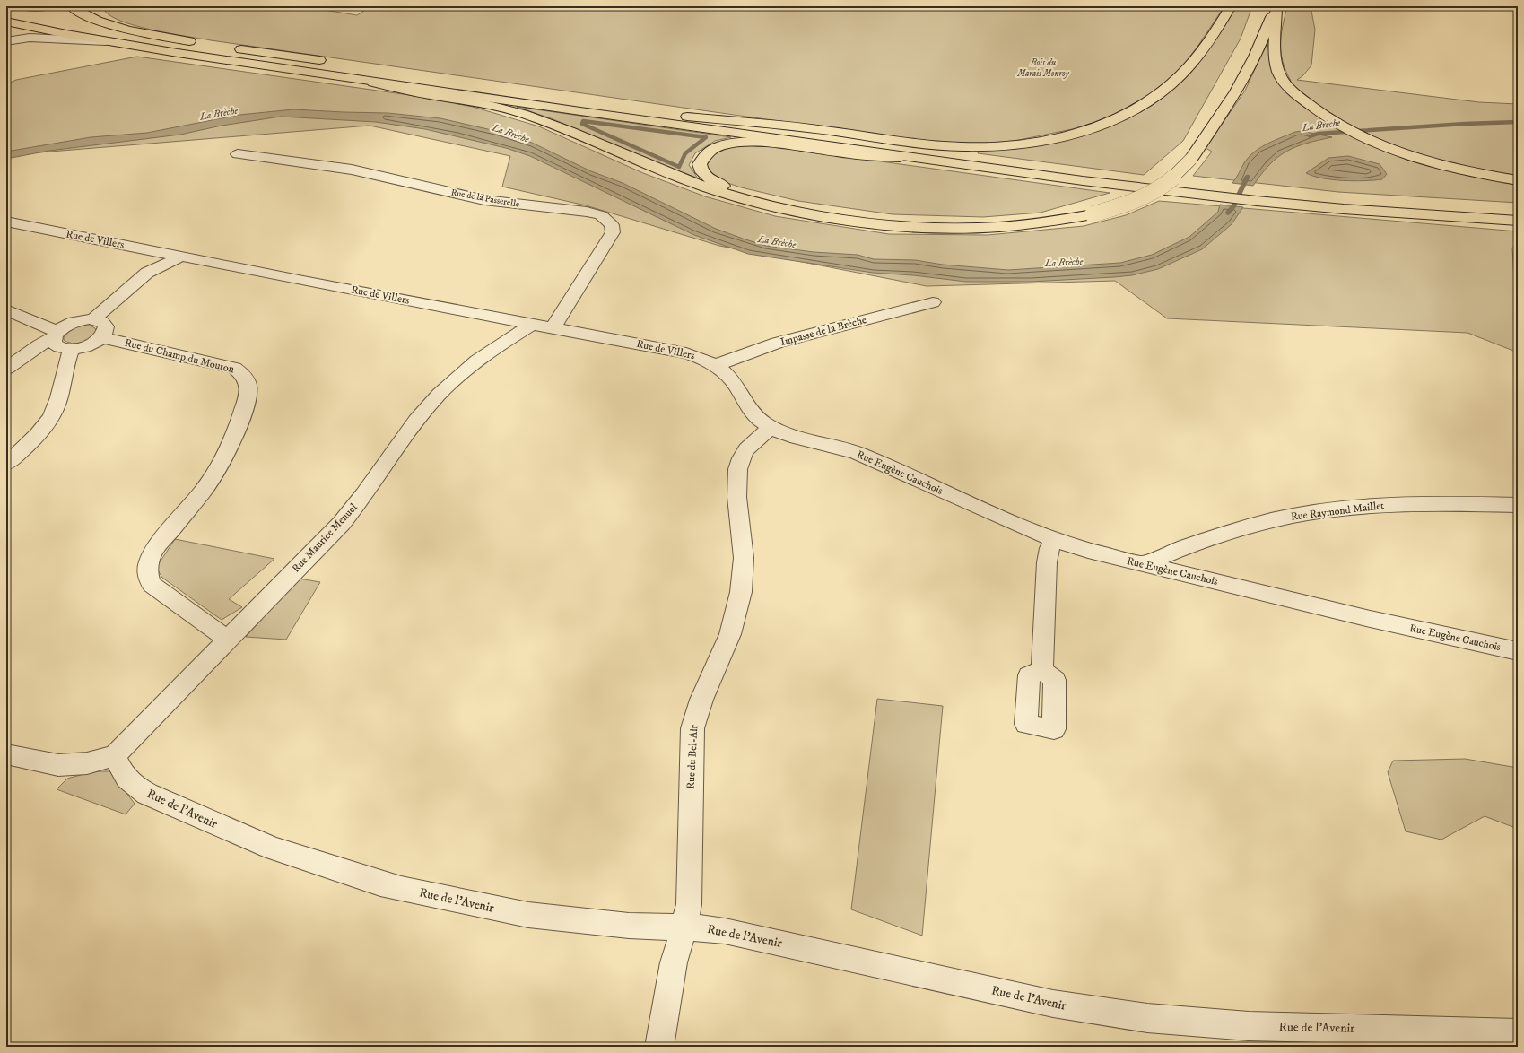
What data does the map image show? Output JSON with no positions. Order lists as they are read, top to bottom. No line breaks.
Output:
{"streets":{"street":["Rue de la Passerelle","Rue de Villers","Impasse de la Brèche","Rue du Champ du Mouton","Rue Eugène Cauchois","Rue Raymond Maillet","Rue Maurice Menuel","Rue du Bel-Air","Rue de l'Avenir"]},"crossings":[["Rue de la Passerelle","Rue de Villers"],["Rue de Villers","Impasse de la Brèche"],["Rue de Villers","Rue Eugène Cauchois"],["Rue de Villers","Rue Maurice Menuel"],["Rue de Villers","Rue du Bel-Air"],["Rue du Champ du Mouton","Rue Maurice Menuel"],["Rue Eugène Cauchois","Rue Raymond Maillet"],["Rue Eugène Cauchois","Rue du Bel-Air"],["Rue Maurice Menuel","Rue de l'Avenir"],["Rue du Bel-Air","Rue de l'Avenir"]],"water":["La Brèche"],"parks":["Bois du Marais Monroy"]}
